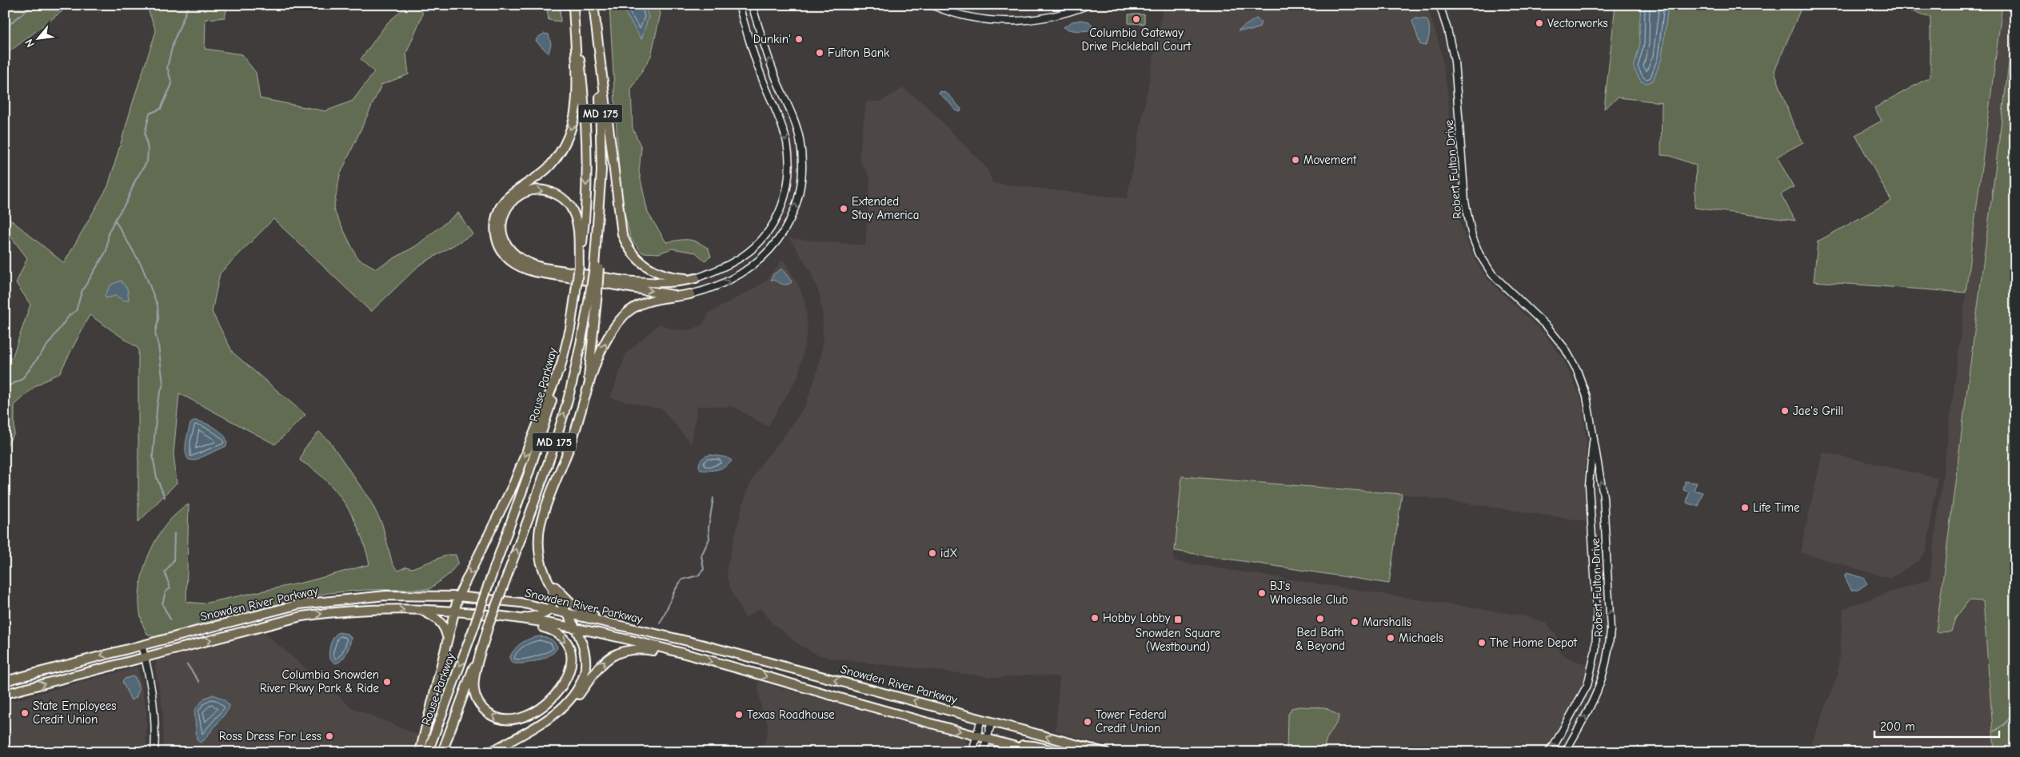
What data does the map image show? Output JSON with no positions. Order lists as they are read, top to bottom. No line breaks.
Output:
{"streets":{"main road":["MD 175","Rouse Parkway","Snowden River Parkway"],"street":["Robert Fulton Drive"]},"places":{"other":["Columbia Gateway Drive Pickleball Court","Vectorworks","Dunkin'","Fulton Bank","Movement","Extended Stay America","Jae's Grill","Life Time","idX","BJ's Wholesale Club","Hobby Lobby","Bed Bath & Beyond","Marshalls","Michaels","The Home Depot","Columbia Snowden River Pkwy Park & Ride","State Employees Credit Union","Texas Roadhouse","Tower Federal Credit Union","Ross Dress For Less"],"transit":["Snowden Square (Westbound)"]},"scale_bar":"200 m","north":"bottom left"}
